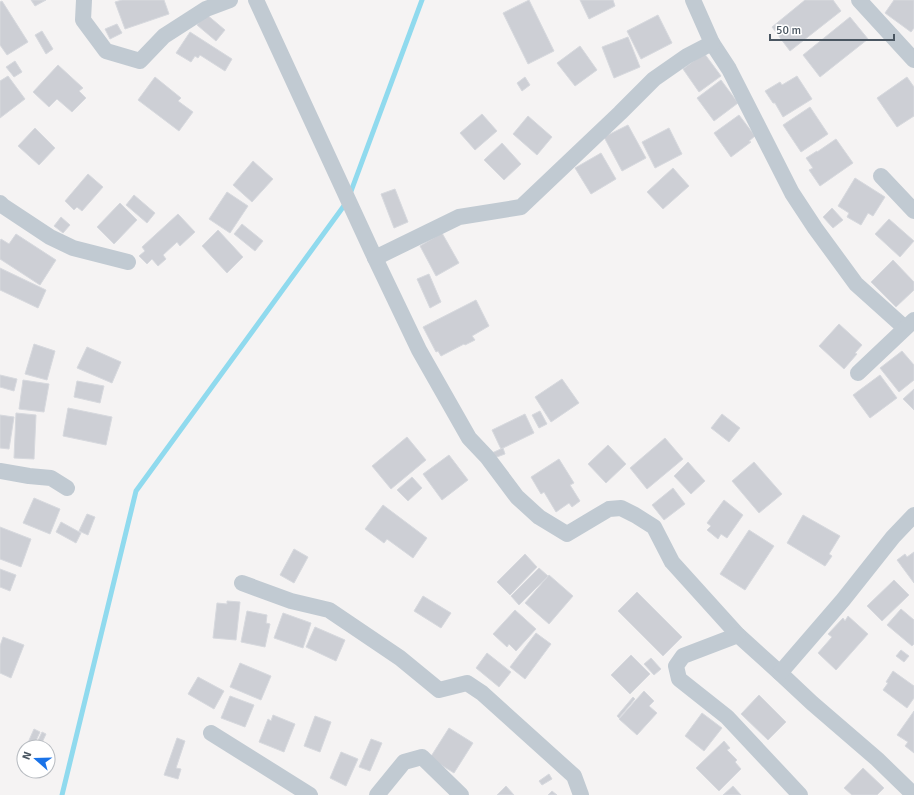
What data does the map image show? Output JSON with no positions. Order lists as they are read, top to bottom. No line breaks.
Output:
{"scale_bar":"50 m","north":"left"}
